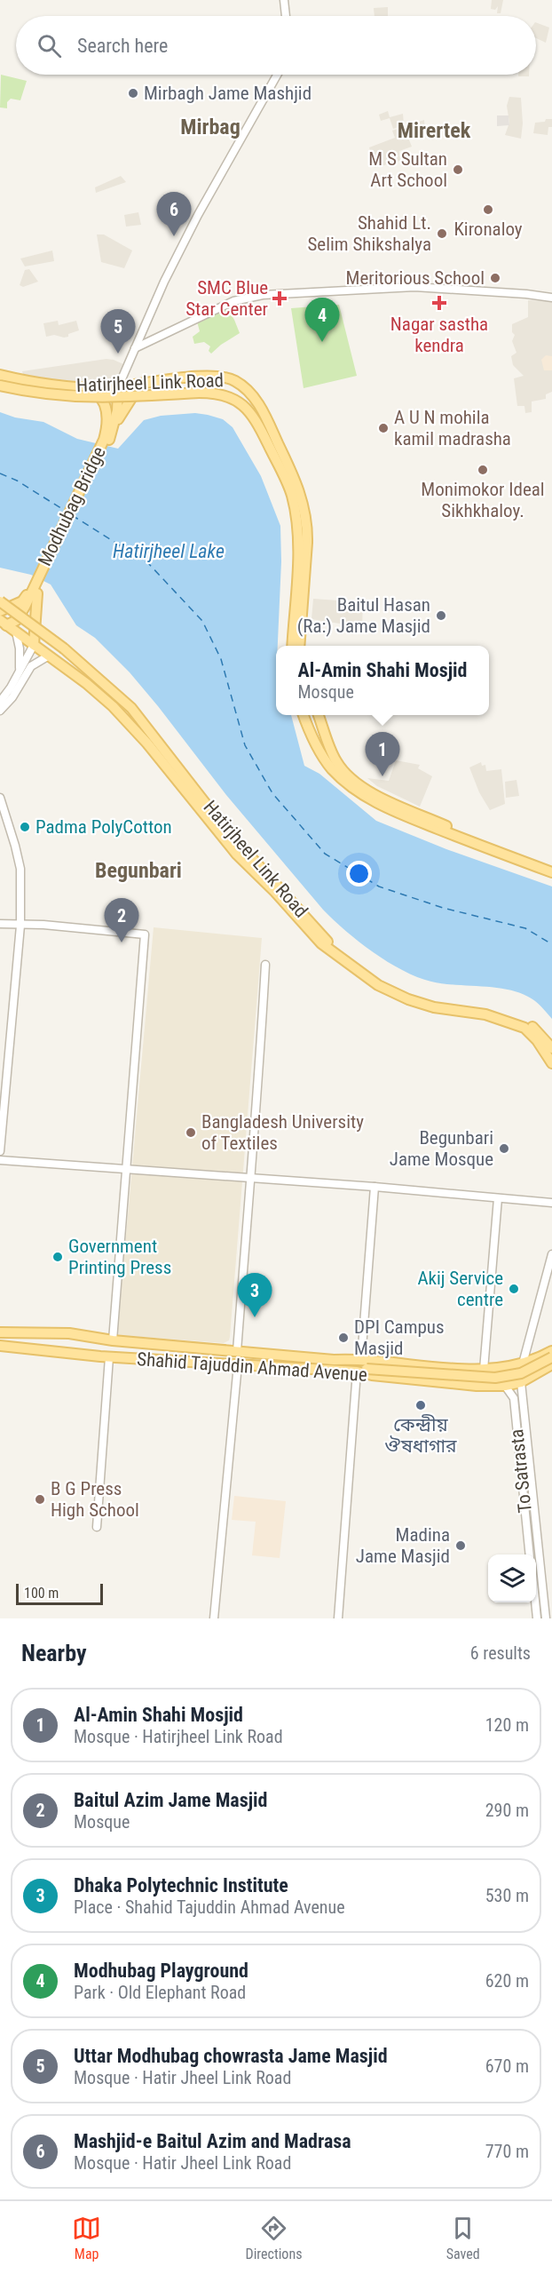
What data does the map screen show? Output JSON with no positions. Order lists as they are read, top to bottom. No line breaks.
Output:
{"streets":{"main road":["Hatirjheel Link Road","Modhubag Bridge","Shahid Tajuddin Ahmad Avenue"],"street":["To Satrasta"]},"crossings":[["Hatirjheel Link Road","Modhubag Bridge"],["Shahid Tajuddin Ahmad Avenue","To Satrasta"]],"districts":["Mirbag","Mirertek","Begunbari"],"water":["Hatirjheel Lake"],"places":{"other":["Mirbagh Jame Mashjid","M S Sultan Art School","Kironaloy","Shahid Lt. Selim Shikshalya","Meritorious School","A U N mohila kamil madrasha","Monimokor Ideal Sikhkhaloy.","Baitul Hasan (Ra:) Jame Masjid","Padma PolyCotton","Bangladesh University of Textiles","Begunbari Jame Mosque","Government Printing Press","Akij Service centre","DPI Campus Masjid","কেন্দ্রীয় ঔষধাগার","B G Press High School","Madina Jame Masjid"],"health":["SMC Blue Star Center","Nagar sastha kendra"]},"scale_bar":"100 m","page":{"search":"Search here","pins":["6","4","5","1","2","3"],"popup":["Al-Amin Shahi Mosjid","Mosque"],"scale":"100 m","heading":["Nearby","6 results"],"list":[{"mark":"1","name":"Al-Amin Shahi Mosjid","note":"Mosque · Hatirjheel Link Road","value":"120 m"},{"mark":"2","name":"Baitul Azim Jame Masjid","note":"Mosque","value":"290 m"},{"mark":"3","name":"Dhaka Polytechnic Institute","note":"Place · Shahid Tajuddin Ahmad Avenue","value":"530 m"},{"mark":"4","name":"Modhubag Playground","note":"Park · Old Elephant Road","value":"620 m"},{"mark":"5","name":"Uttar Modhubag chowrasta Jame Masjid","note":"Mosque · Hatir Jheel Link Road","value":"670 m"},{"mark":"6","name":"Mashjid-e Baitul Azim and Madrasa","note":"Mosque · Hatir Jheel Link Road","value":"770 m"}],"nav":["Map","Directions","Saved"]}}
